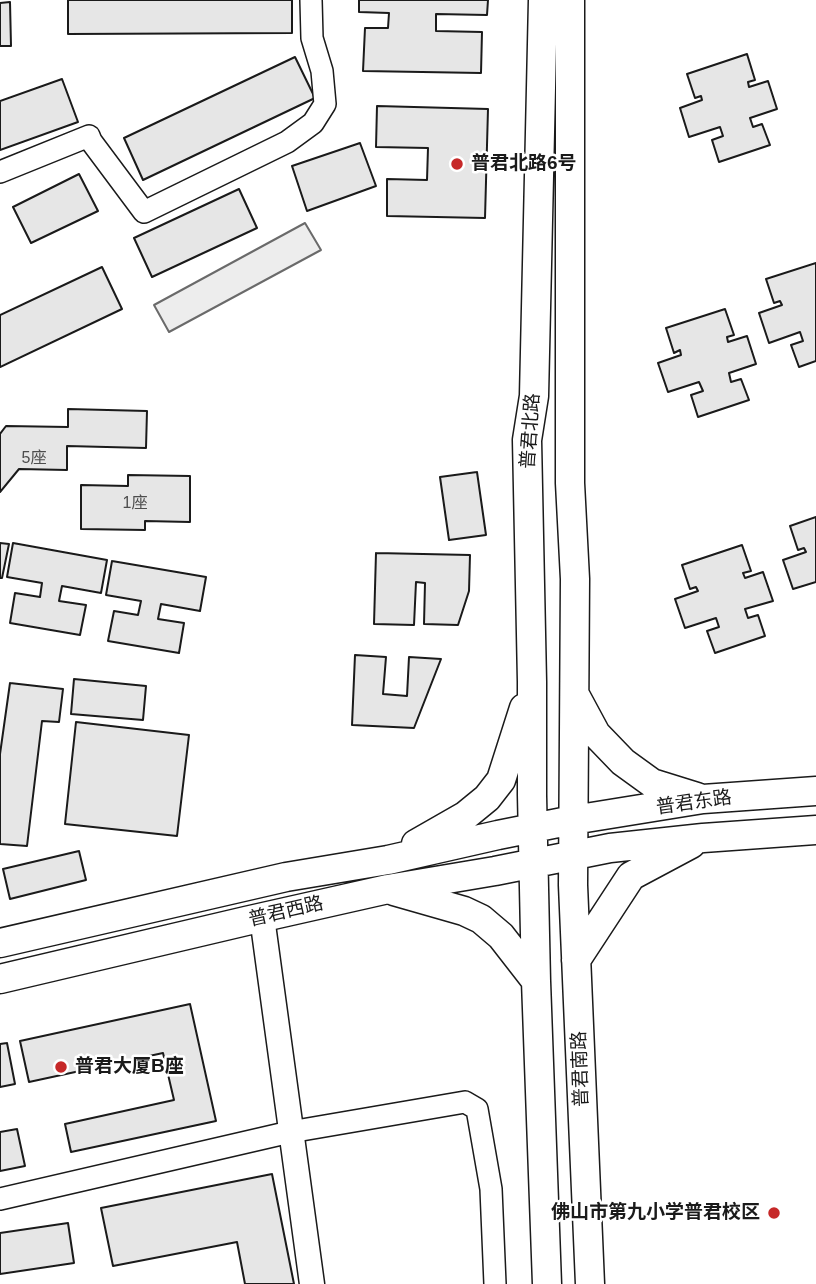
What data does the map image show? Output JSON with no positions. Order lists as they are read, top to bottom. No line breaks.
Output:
{"streets":{"main road":["普君北路","普君东路","普君西路","普君南路"]},"crossings":[["普君北路","普君东路"],["普君北路","普君西路"],["普君北路","普君南路"],["普君东路","普君西路"],["普君东路","普君南路"],["普君西路","普君南路"]],"places":["普君北路6号","普君大厦B座","佛山市第九小学普君校区"],"house_numbers":["5座","1座"]}
